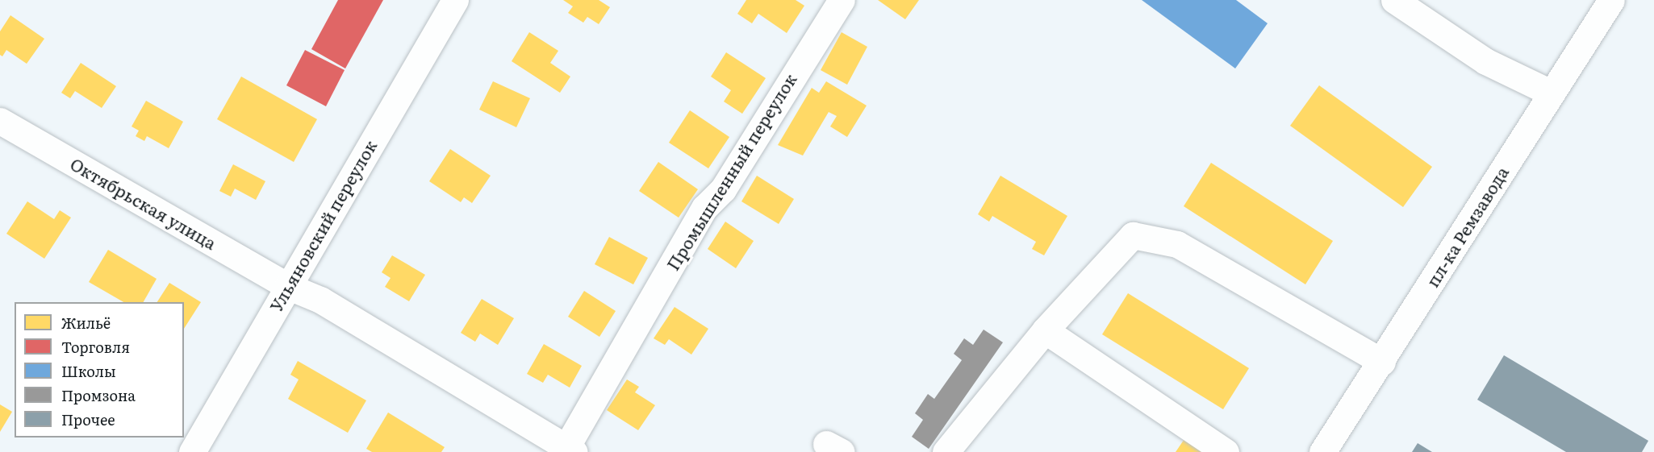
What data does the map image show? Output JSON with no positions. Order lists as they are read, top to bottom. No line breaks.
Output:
{"streets":{"street":["Промышленный переулок","Октябрьская улица","Ульяновский переулок","пл-ка Ремзавода"]},"crossings":[["Промышленный переулок","Октябрьская улица"],["Октябрьская улица","Ульяновский переулок"]],"legend":["Жильё","Торговля","Школы","Промзона","Прочее"]}
